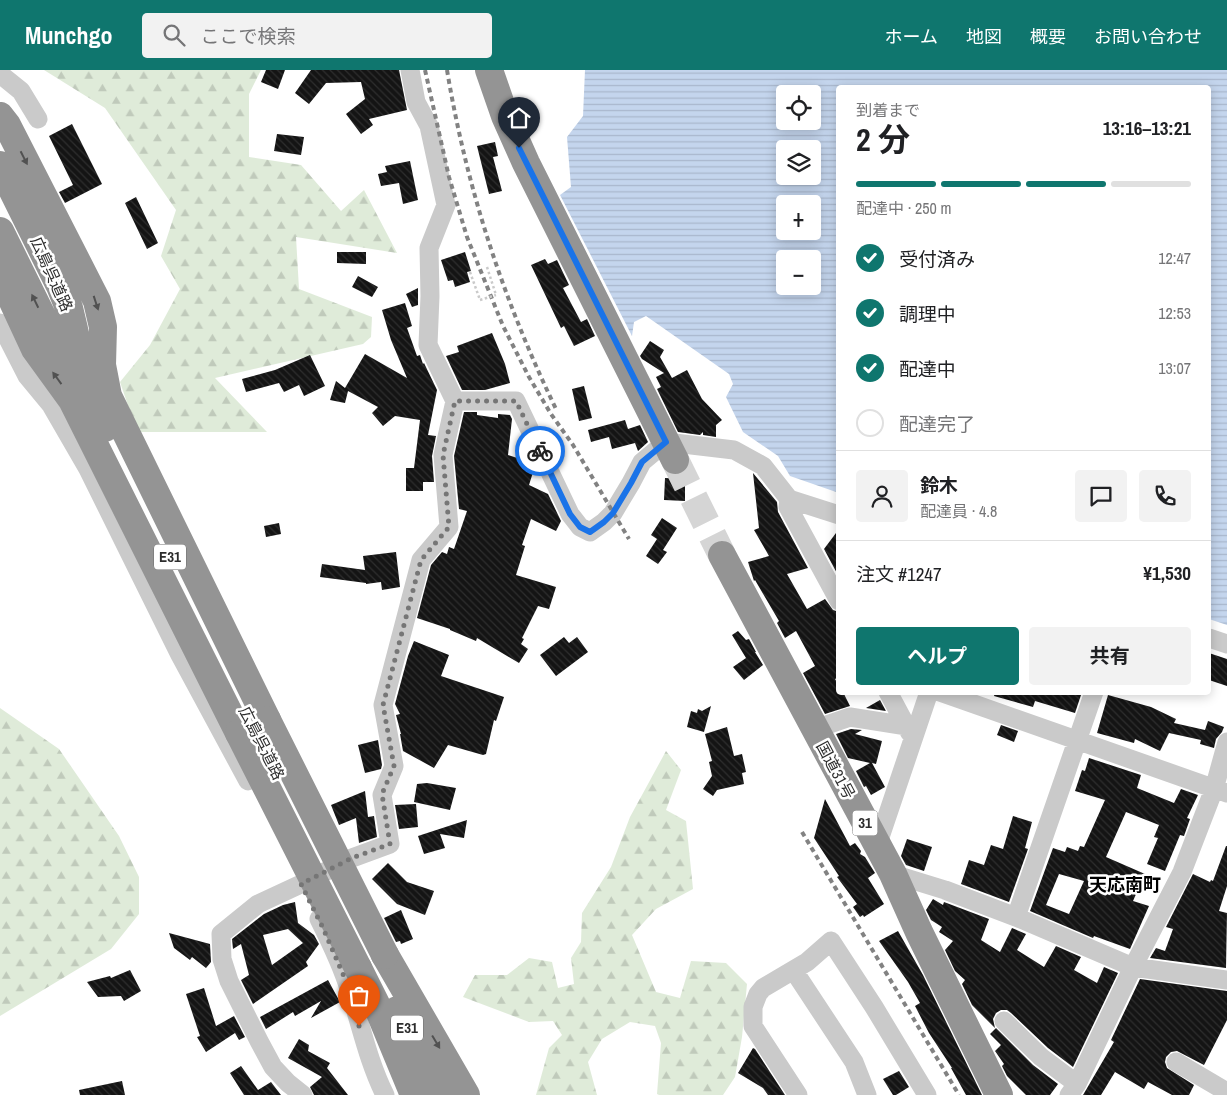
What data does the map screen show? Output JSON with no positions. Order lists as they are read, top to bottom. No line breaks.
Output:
{"streets":{"highway":["広島呉道路","E31","国道31号","31"]},"districts":["天応南町"],"page":{"header":"Munchgo","search":"ここで検索","nav":["ホーム","地図","概要","お問い合わせ"],"map_buttons":["+","−"],"heading":["2 分","到着まで","13:16–13:21"],"panel":["鈴木","配達員 · 4.8","注文 #1247","¥1,530"],"bar":"配達中 · 250 m","list":[["受付済み","12:47"],["調理中","12:53"],["配達中","13:07"],"配達完了"],"buttons":["ヘルプ","共有"]}}
